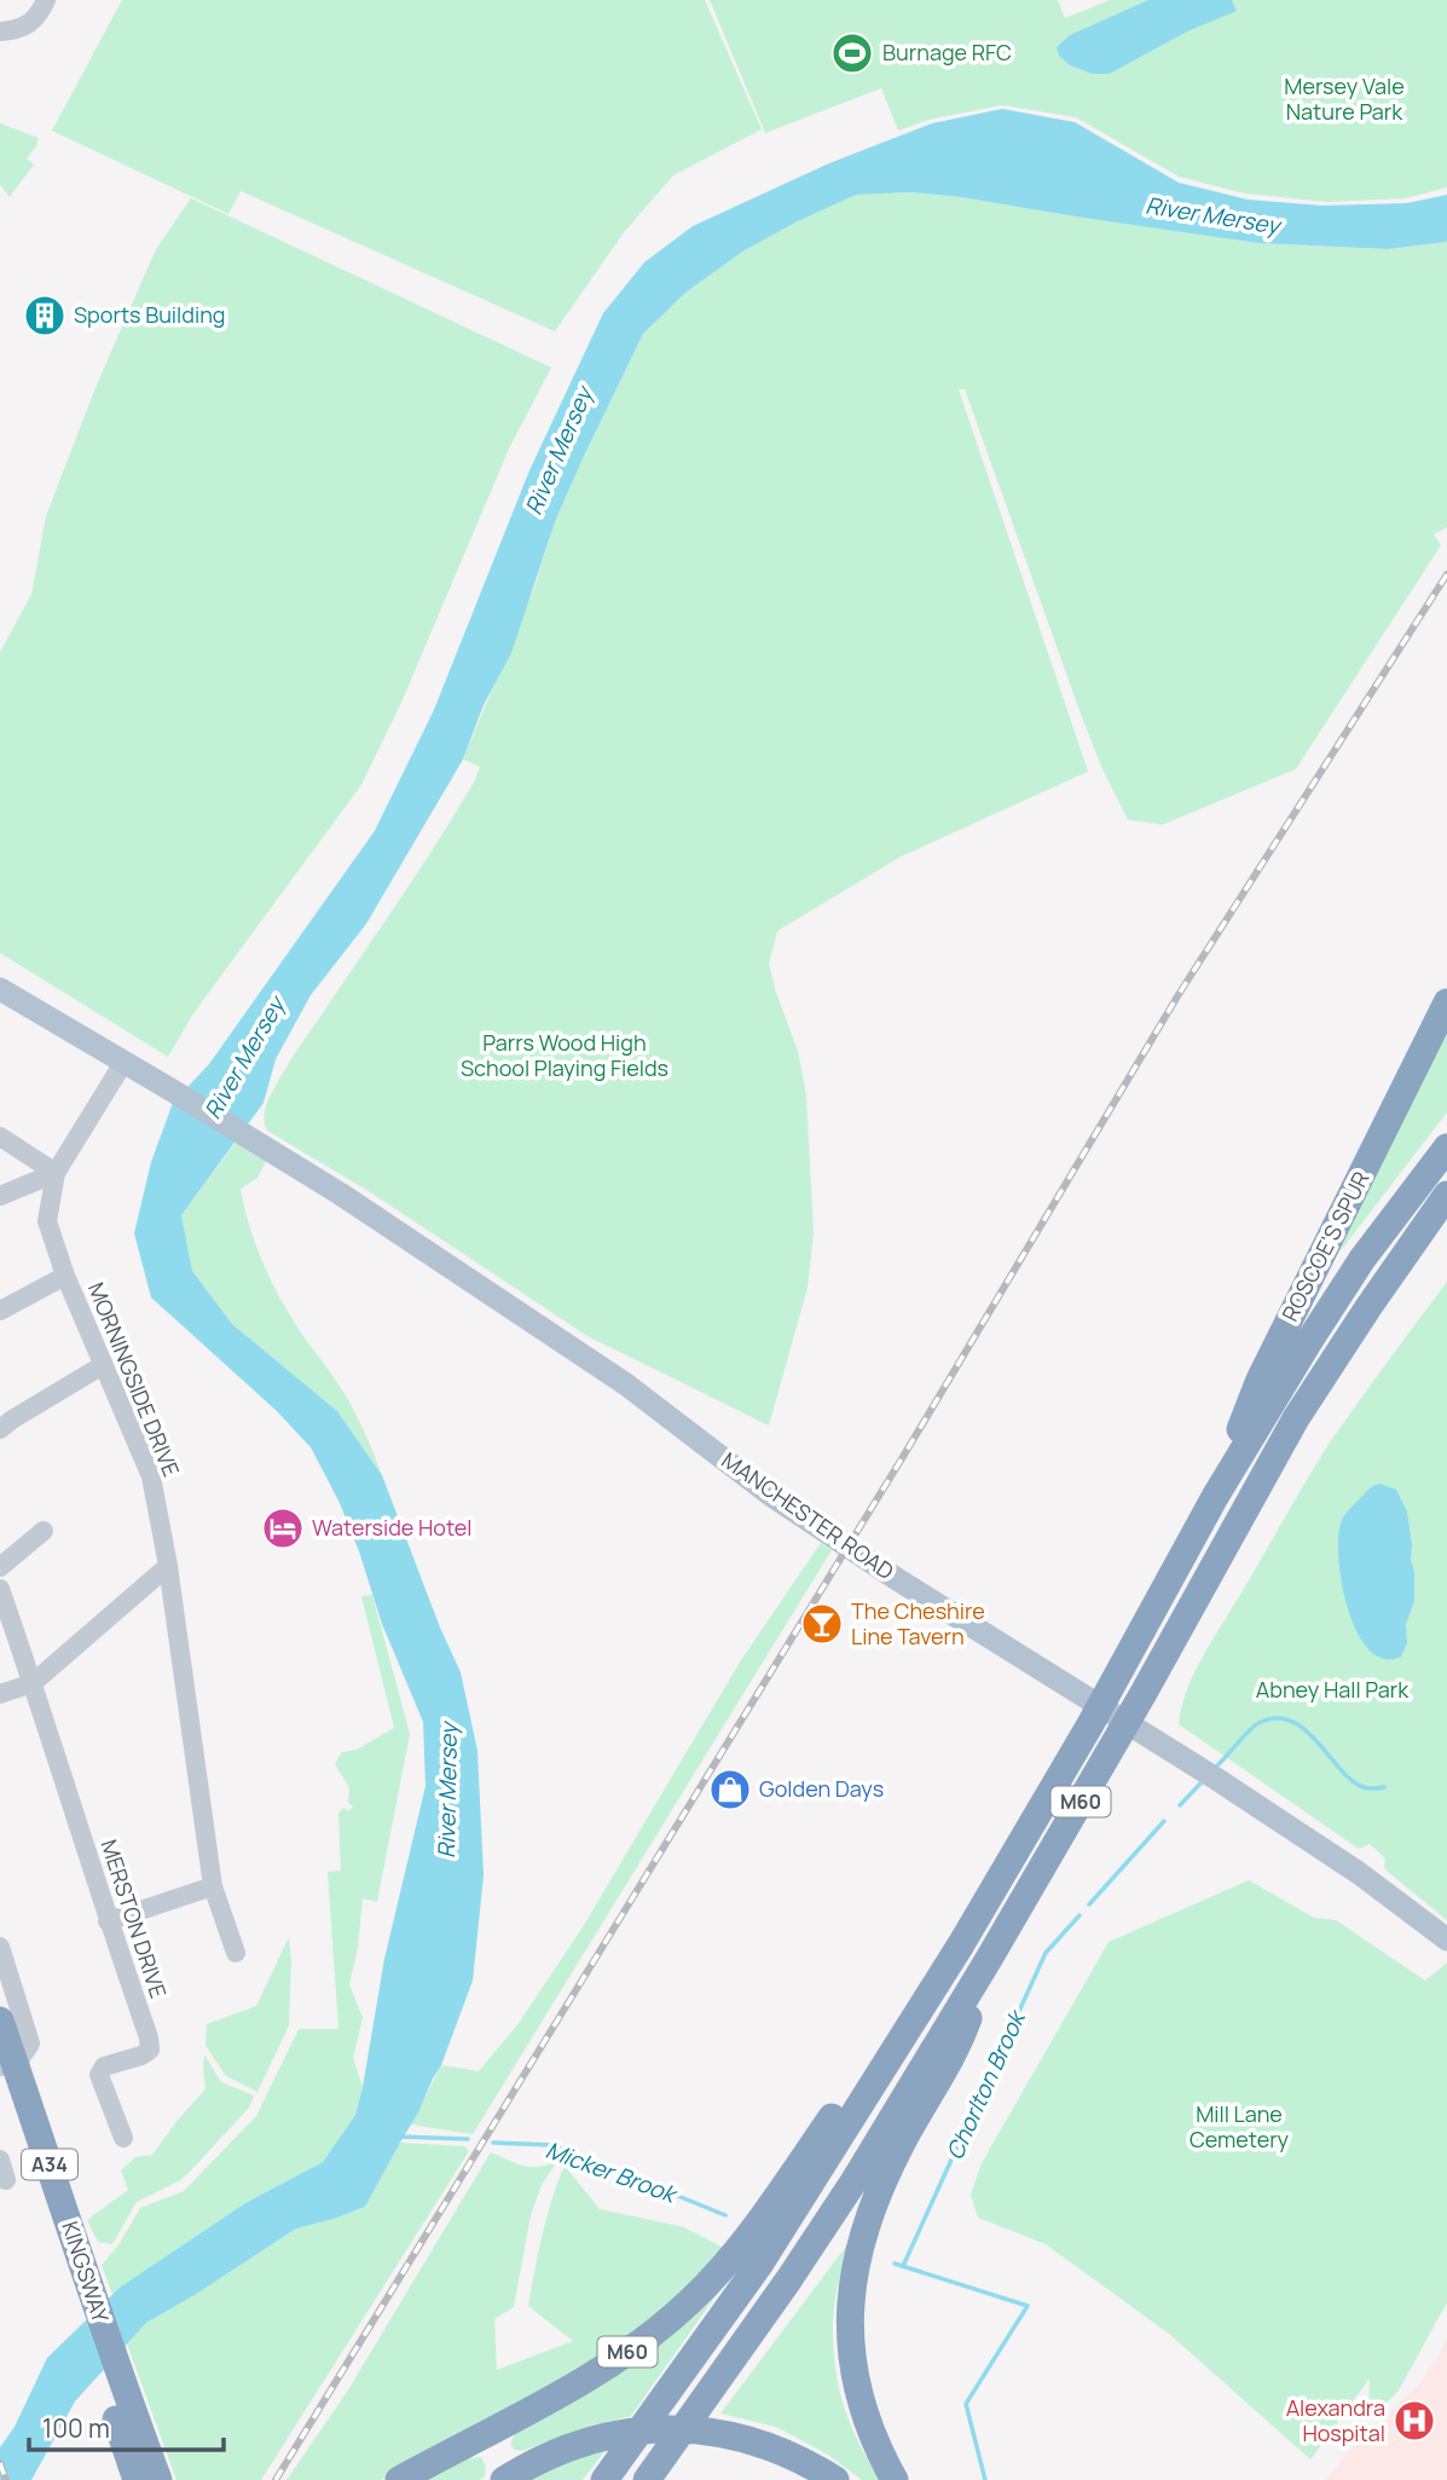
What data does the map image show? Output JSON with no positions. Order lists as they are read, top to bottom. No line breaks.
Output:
{"streets":{"highway":["ROSCOE'S SPUR","M60","A34","KINGSWAY"],"main road":["MANCHESTER ROAD"],"street":["MORNINGSIDE DRIVE","MERSTON DRIVE"]},"crossings":[["ROSCOE'S SPUR","M60"],["MORNINGSIDE DRIVE","MANCHESTER ROAD"]],"water":["River Mersey","Chorlton Brook","Micker Brook"],"parks":["Mersey Vale Nature Park","Parrs Wood High School Playing Fields","Abney Hall Park","Mill Lane Cemetery"],"places":{"sports":["Burnage RFC"],"building":["Sports Building"],"hotel":["Waterside Hotel"],"bar":["The Cheshire Line Tavern"],"shop":["Golden Days"],"hospital":["Alexandra Hospital"]},"scale_bar":"100 m"}
